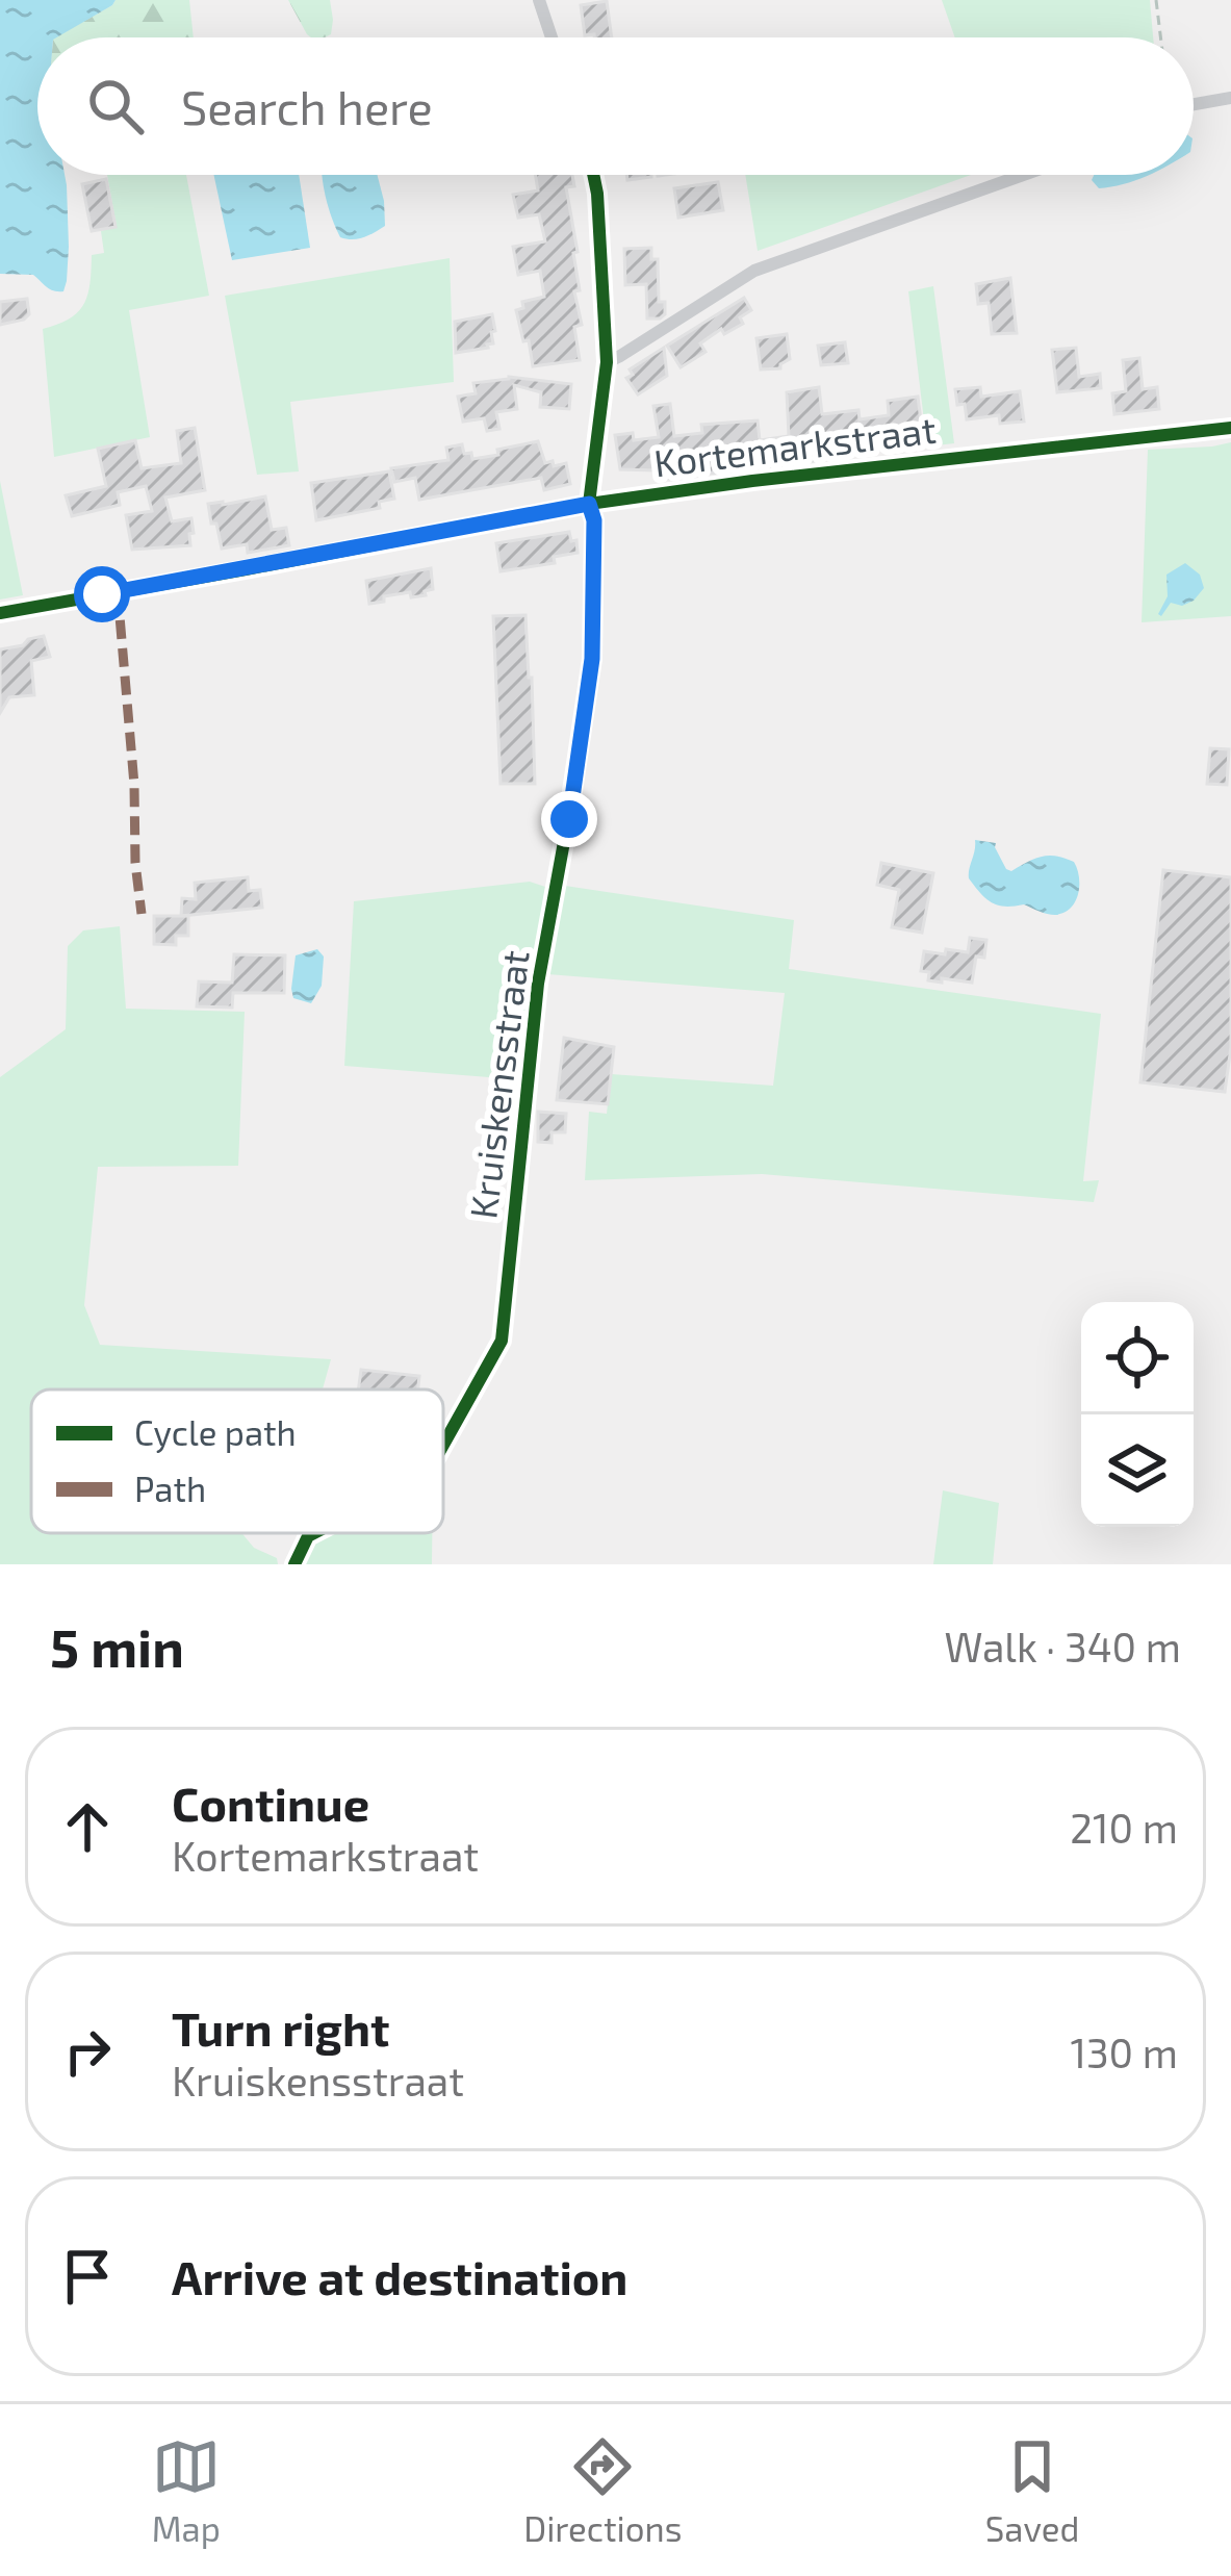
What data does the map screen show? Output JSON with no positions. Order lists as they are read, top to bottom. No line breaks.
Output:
{"streets":{"street":["Kortemarkstraat","Kruiskensstraat"]},"crossings":[["Kortemarkstraat","Kruiskensstraat"]],"legend":["Cycle path","Path"],"page":{"search":"Search here","heading":["5 min","Walk · 340 m"],"list":[["Continue","Kortemarkstraat","210 m"],["Turn right","Kruiskensstraat","130 m"],"Arrive at destination"],"nav":["Map","Directions","Saved"]}}
